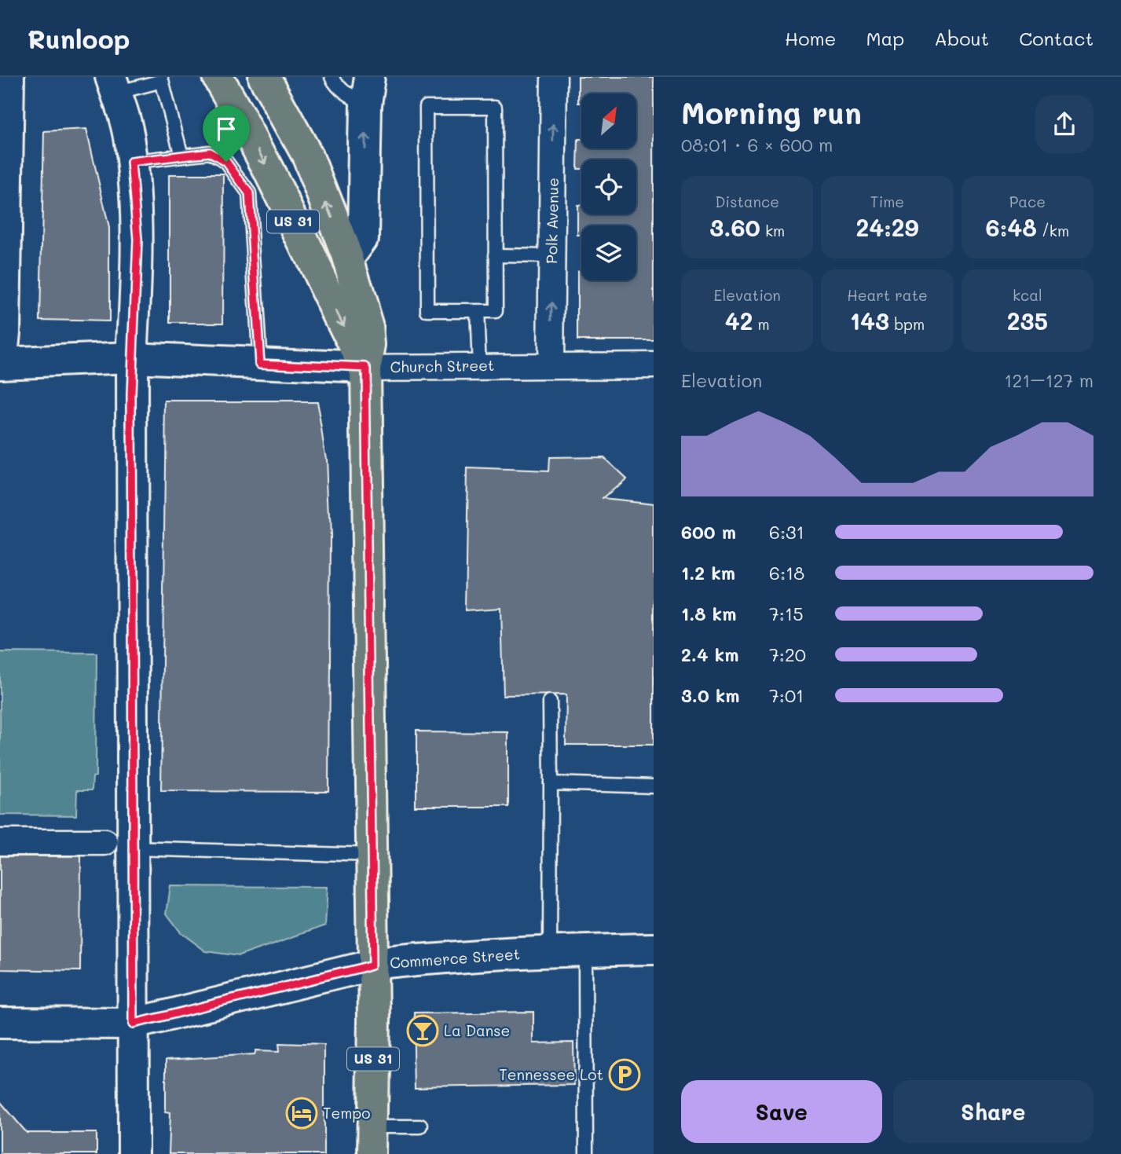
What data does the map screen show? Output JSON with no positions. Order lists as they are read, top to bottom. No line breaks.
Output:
{"streets":{"main road":["US 31"],"street":["Polk Avenue","Church Street","Commerce Street"]},"crossings":[["Polk Avenue","Church Street"],["US 31","Church Street"],["US 31","Commerce Street"]],"places":{"bar":["La Danse"],"parking":["Tennessee Lot"],"hotel":["Tempo"]},"north":"top right","page":{"header":"Runloop","nav":["Home","Map","About","Contact"],"heading":["Morning run","08:01 · 6 × 600 m"],"stats":[["Distance","3.60 km"],["Time","24:29"],["Pace","6:48 /km"],["Elevation","42 m"],["Heart rate","143 bpm"],["kcal","235"]],"chart":["Elevation","121–127 m"],"list":[{"name":"600 m","note":"6:31"},{"name":"1.2 km","note":"6:18"},{"name":"1.8 km","note":"7:15"},{"name":"2.4 km","note":"7:20"},{"name":"3.0 km","note":"7:01"}],"buttons":["Save","Share"]}}
